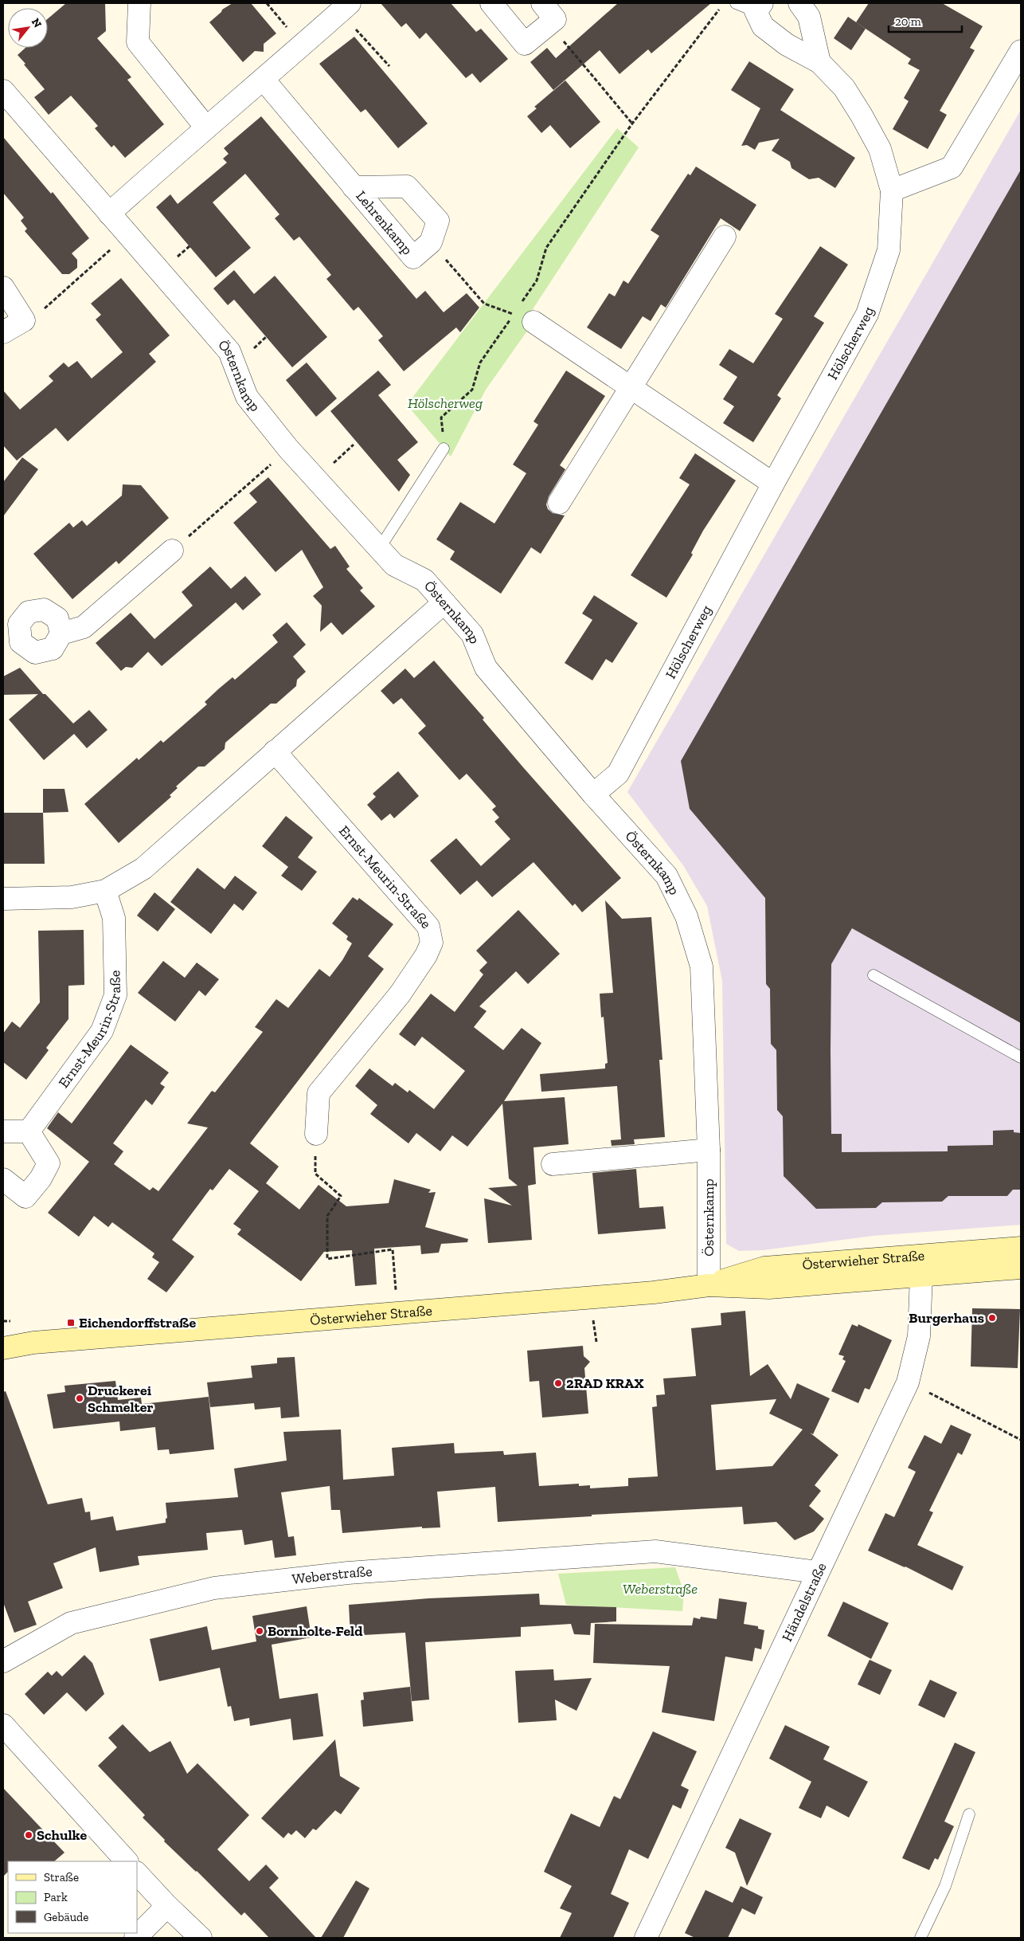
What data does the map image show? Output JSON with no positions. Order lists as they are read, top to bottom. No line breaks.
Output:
{"streets":{"street":["Lehrenkamp","Hölscherweg","Östernkamp","Ernst-Meurin-Straße","Österwieher Straße","Weberstraße","Händelstraße"]},"crossings":[["Hölscherweg","Östernkamp"],["Östernkamp","Österwieher Straße"],["Österwieher Straße","Händelstraße"],["Weberstraße","Händelstraße"]],"parks":["Hölscherweg","Weberstraße"],"places":{"other":["Burgerhaus","2RAD KRAX","Druckerei Schmelter","Bornholte-Feld","Schulke"],"transit":["Eichendorffstraße"]},"legend":["Straße","Park","Gebäude"],"scale_bar":"20 m","north":"top right"}
